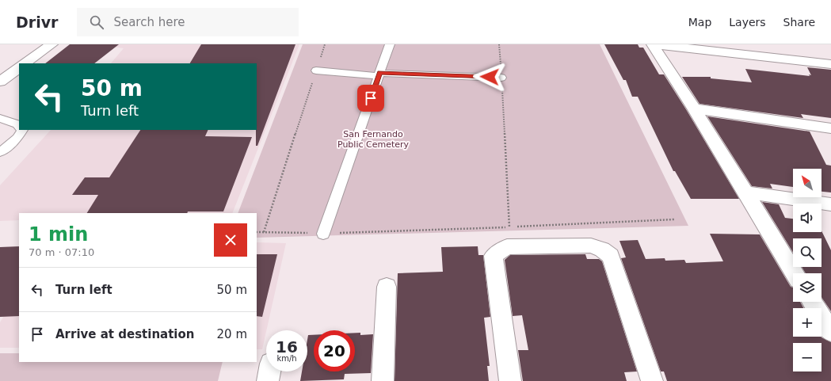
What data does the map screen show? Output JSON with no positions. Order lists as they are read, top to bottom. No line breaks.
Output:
{"parks":["San Fernando Public Cemetery"],"north":"top left","page":{"header":"Drivr","search":"Search here","nav":["Map","Layers","Share"],"turn":["50 m","Turn left"],"map_buttons":["+","−"],"heading":["1 min","70 m · 07:10"],"list":[{"name":"Turn left","value":"50 m"},{"name":"Arrive at destination","value":"20 m"}],"speed":"16 km/h","limit":"20"}}
